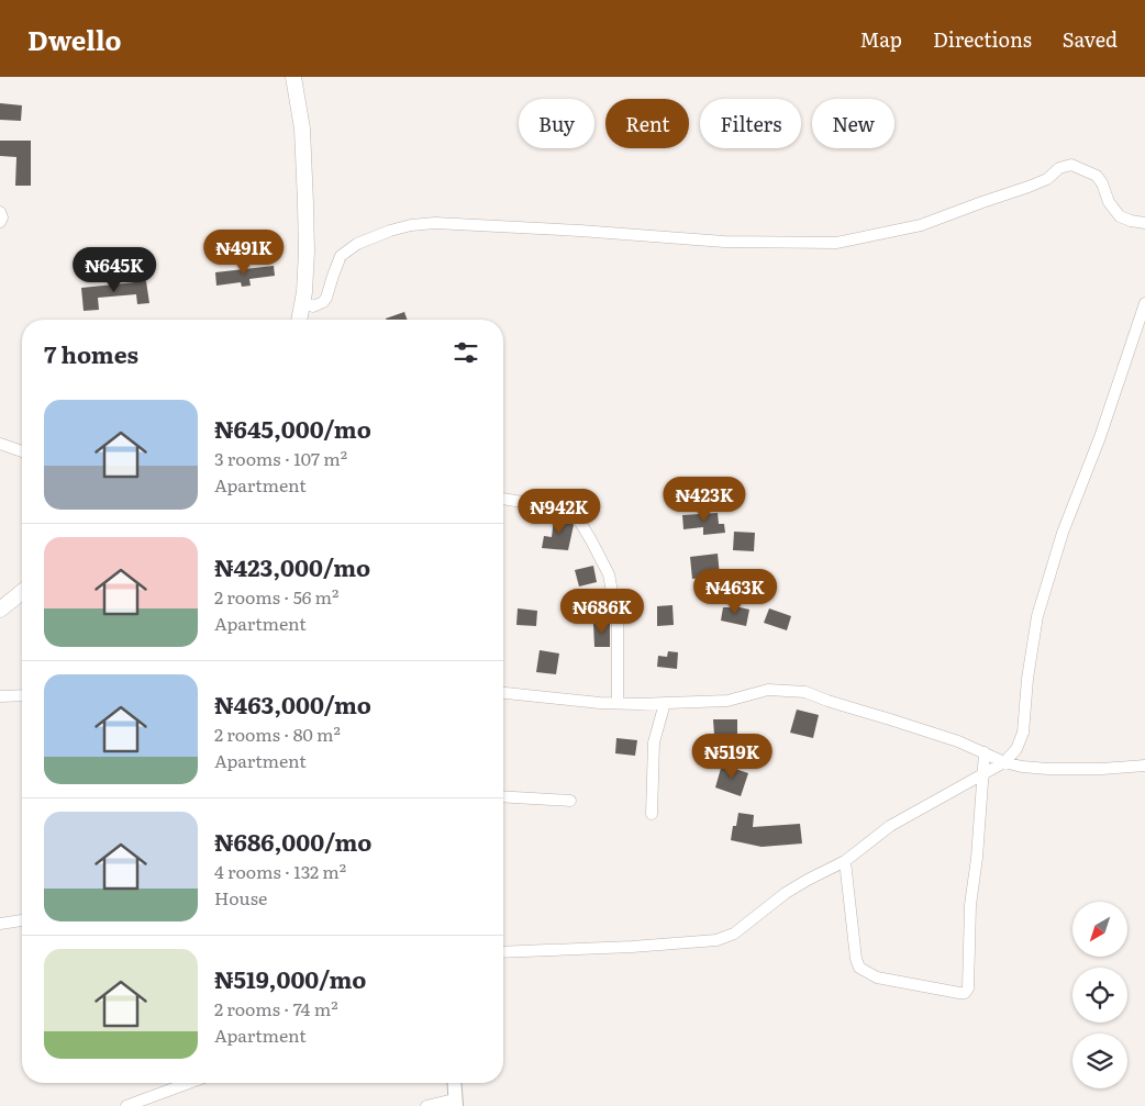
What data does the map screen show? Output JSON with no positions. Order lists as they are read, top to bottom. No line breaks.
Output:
{"north":"bottom left","page":{"header":"Dwello","nav":["Map","Directions","Saved"],"chip":["Buy","Rent","Filters","New"],"price":["₦491K","₦645K","₦423K","₦942K","₦463K","₦686K","₦519K"],"heading":"7 homes","list":[{"name":"₦645,000/mo","note":"3 rooms · 107 m² · Apartment"},{"name":"₦423,000/mo","note":"2 rooms · 56 m² · Apartment"},{"name":"₦463,000/mo","note":"2 rooms · 80 m² · Apartment"},{"name":"₦686,000/mo","note":"4 rooms · 132 m² · House"},{"name":"₦519,000/mo","note":"2 rooms · 74 m² · Apartment"}]}}
